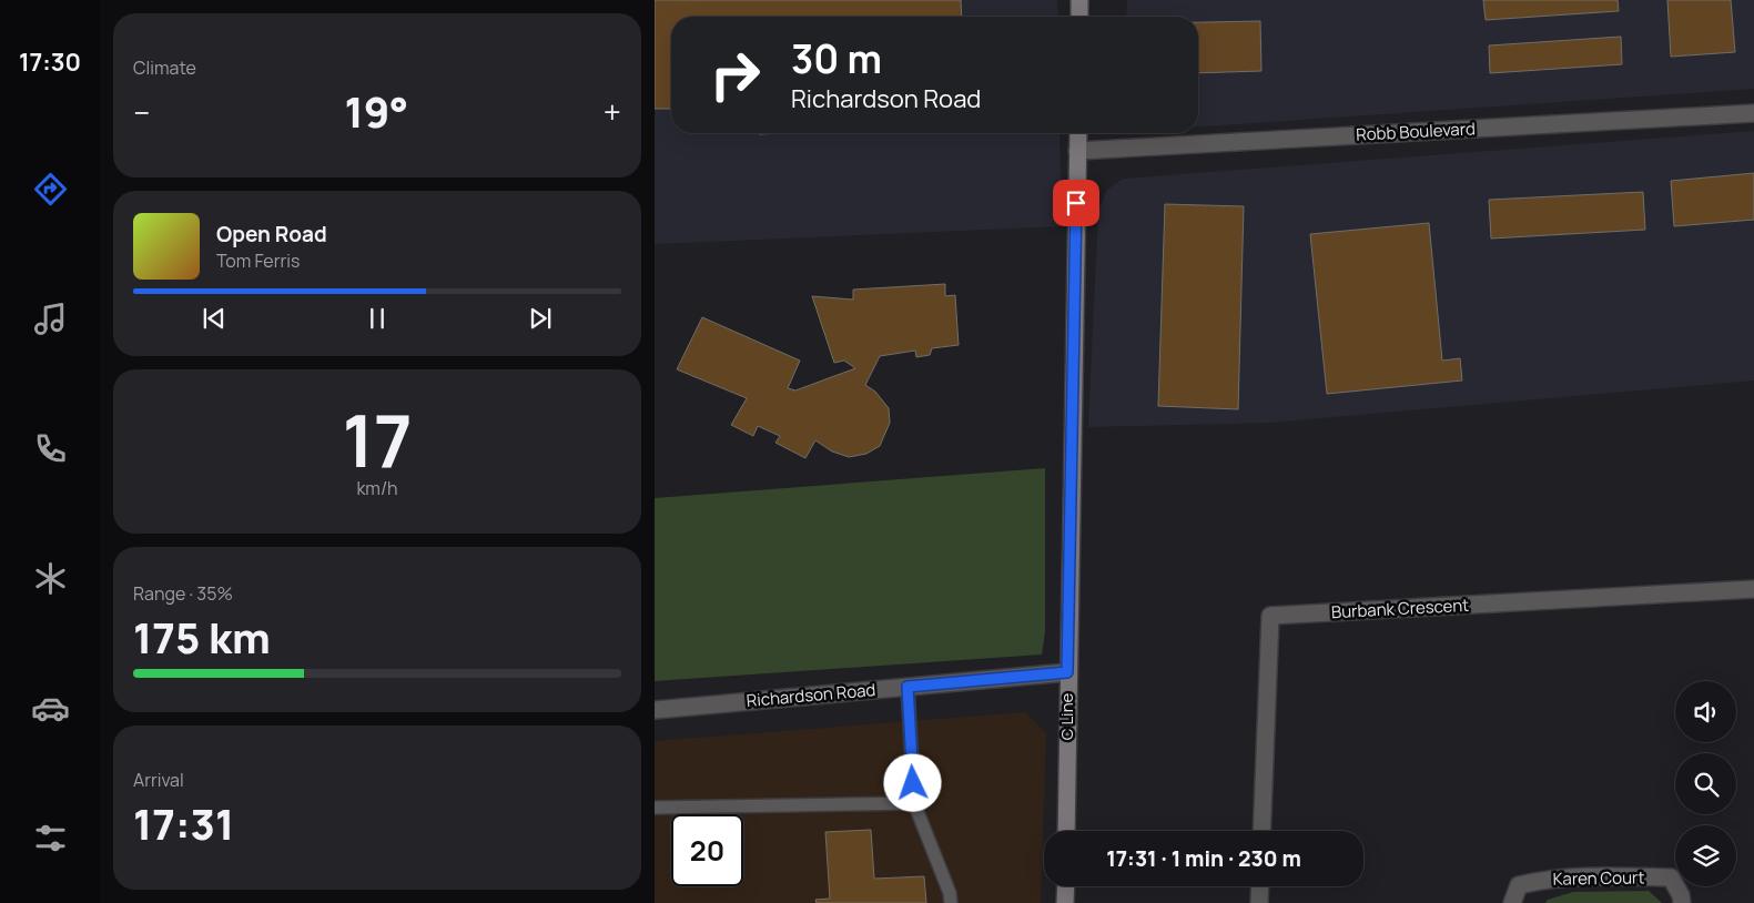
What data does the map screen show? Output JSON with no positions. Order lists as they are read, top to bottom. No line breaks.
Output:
{"streets":{"street":["Robb Boulevard","Burbank Crescent","Richardson Road","C Line","Karen Court"]},"crossings":[["Robb Boulevard","C Line"],["Richardson Road","C Line"]],"page":{"tabs":"17:30","tile":["Climate",["17","km/h"],["Range · 35%","175 km"],["Arrival","17:31"]],"turn":["30 m","Richardson Road"],"heat":["−","19°","+"],"song":["Open Road","Tom Ferris"],"limit":"20","trip":"17:31 · 1 min · 230 m"}}
